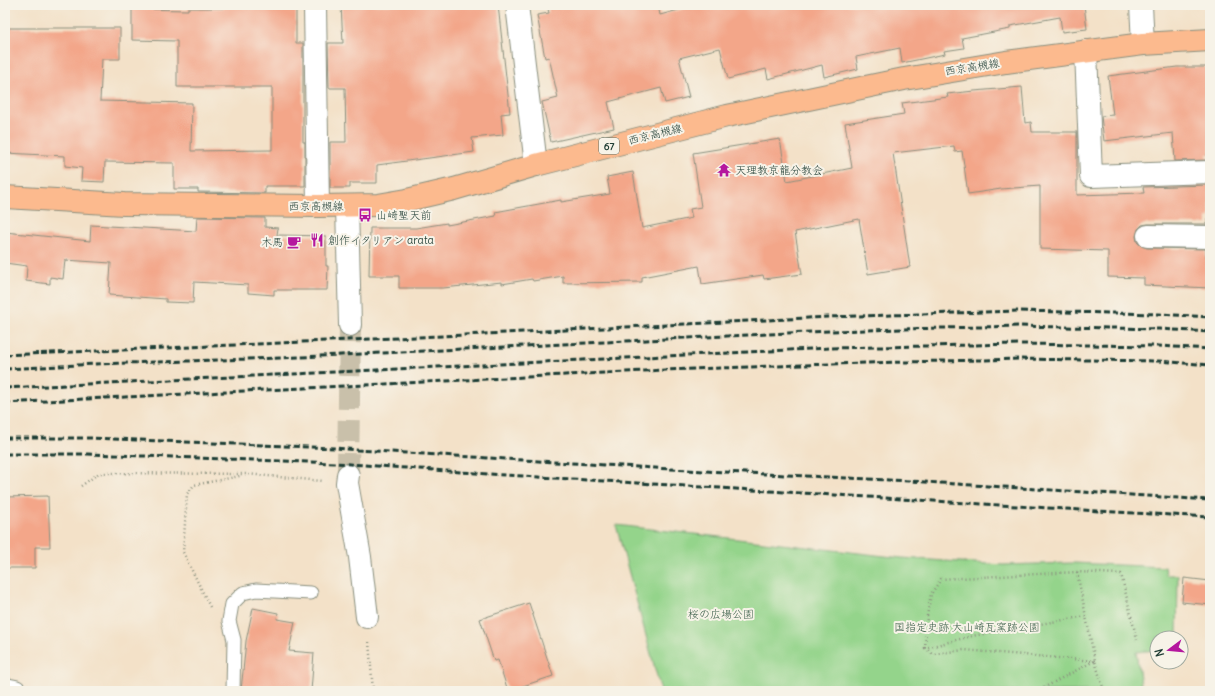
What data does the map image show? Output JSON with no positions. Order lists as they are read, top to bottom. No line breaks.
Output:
{"streets":{"main road":["西京高槻線","67"]},"parks":["桜の広場公園","国指定史跡 大山崎瓦窯跡公園"],"places":{"temple":["天理教京龍分教会"],"bus stop":["山崎聖天前"],"restaurant":["創作イタリアン arata"],"cafe":["木馬"]},"north":"left"}
